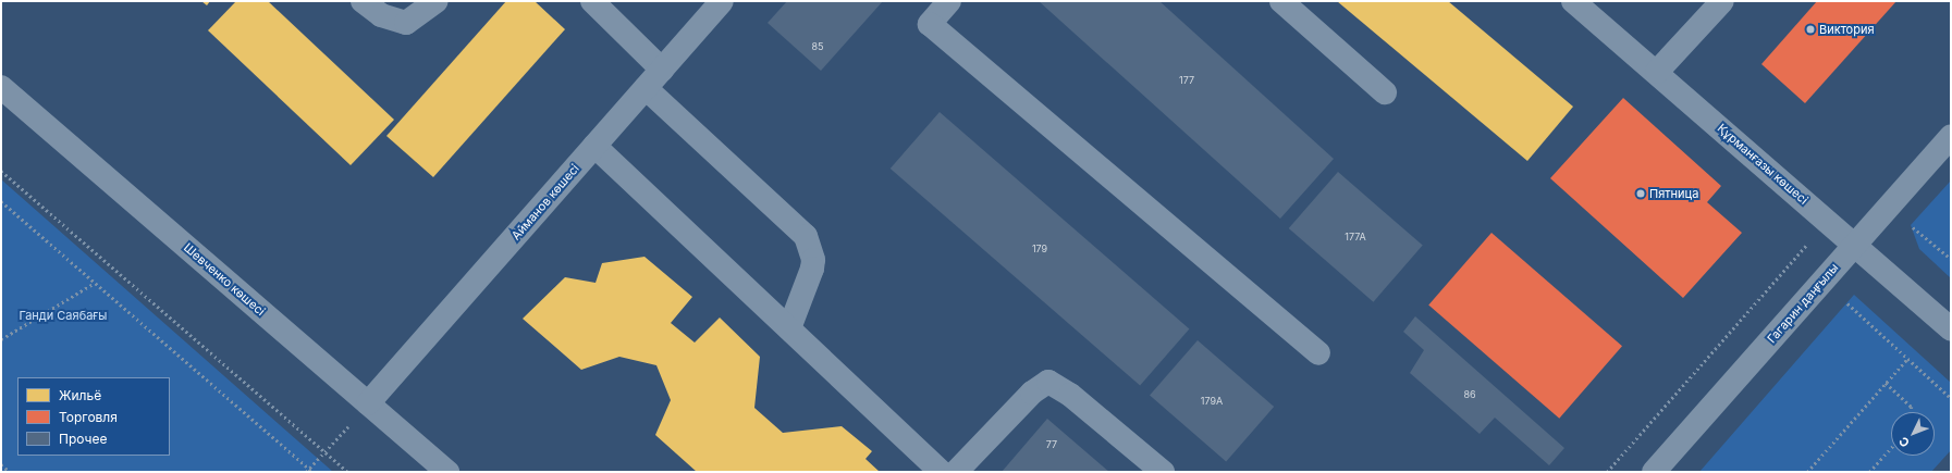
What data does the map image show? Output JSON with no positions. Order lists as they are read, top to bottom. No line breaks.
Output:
{"streets":{"street":["Құрманғазы көшесі","Айманов көшесі","Шевченко көшесі","Гагарин даңғылы"]},"crossings":[["Құрманғазы көшесі","Гагарин даңғылы"],["Айманов көшесі","Шевченко көшесі"]],"parks":["Ганди Саябағы"],"places":["Виктория","Пятница"],"house_numbers":["85","177","177А","179","86","179А","77"],"legend":["Жильё","Торговля","Прочее"],"north":"bottom left"}
